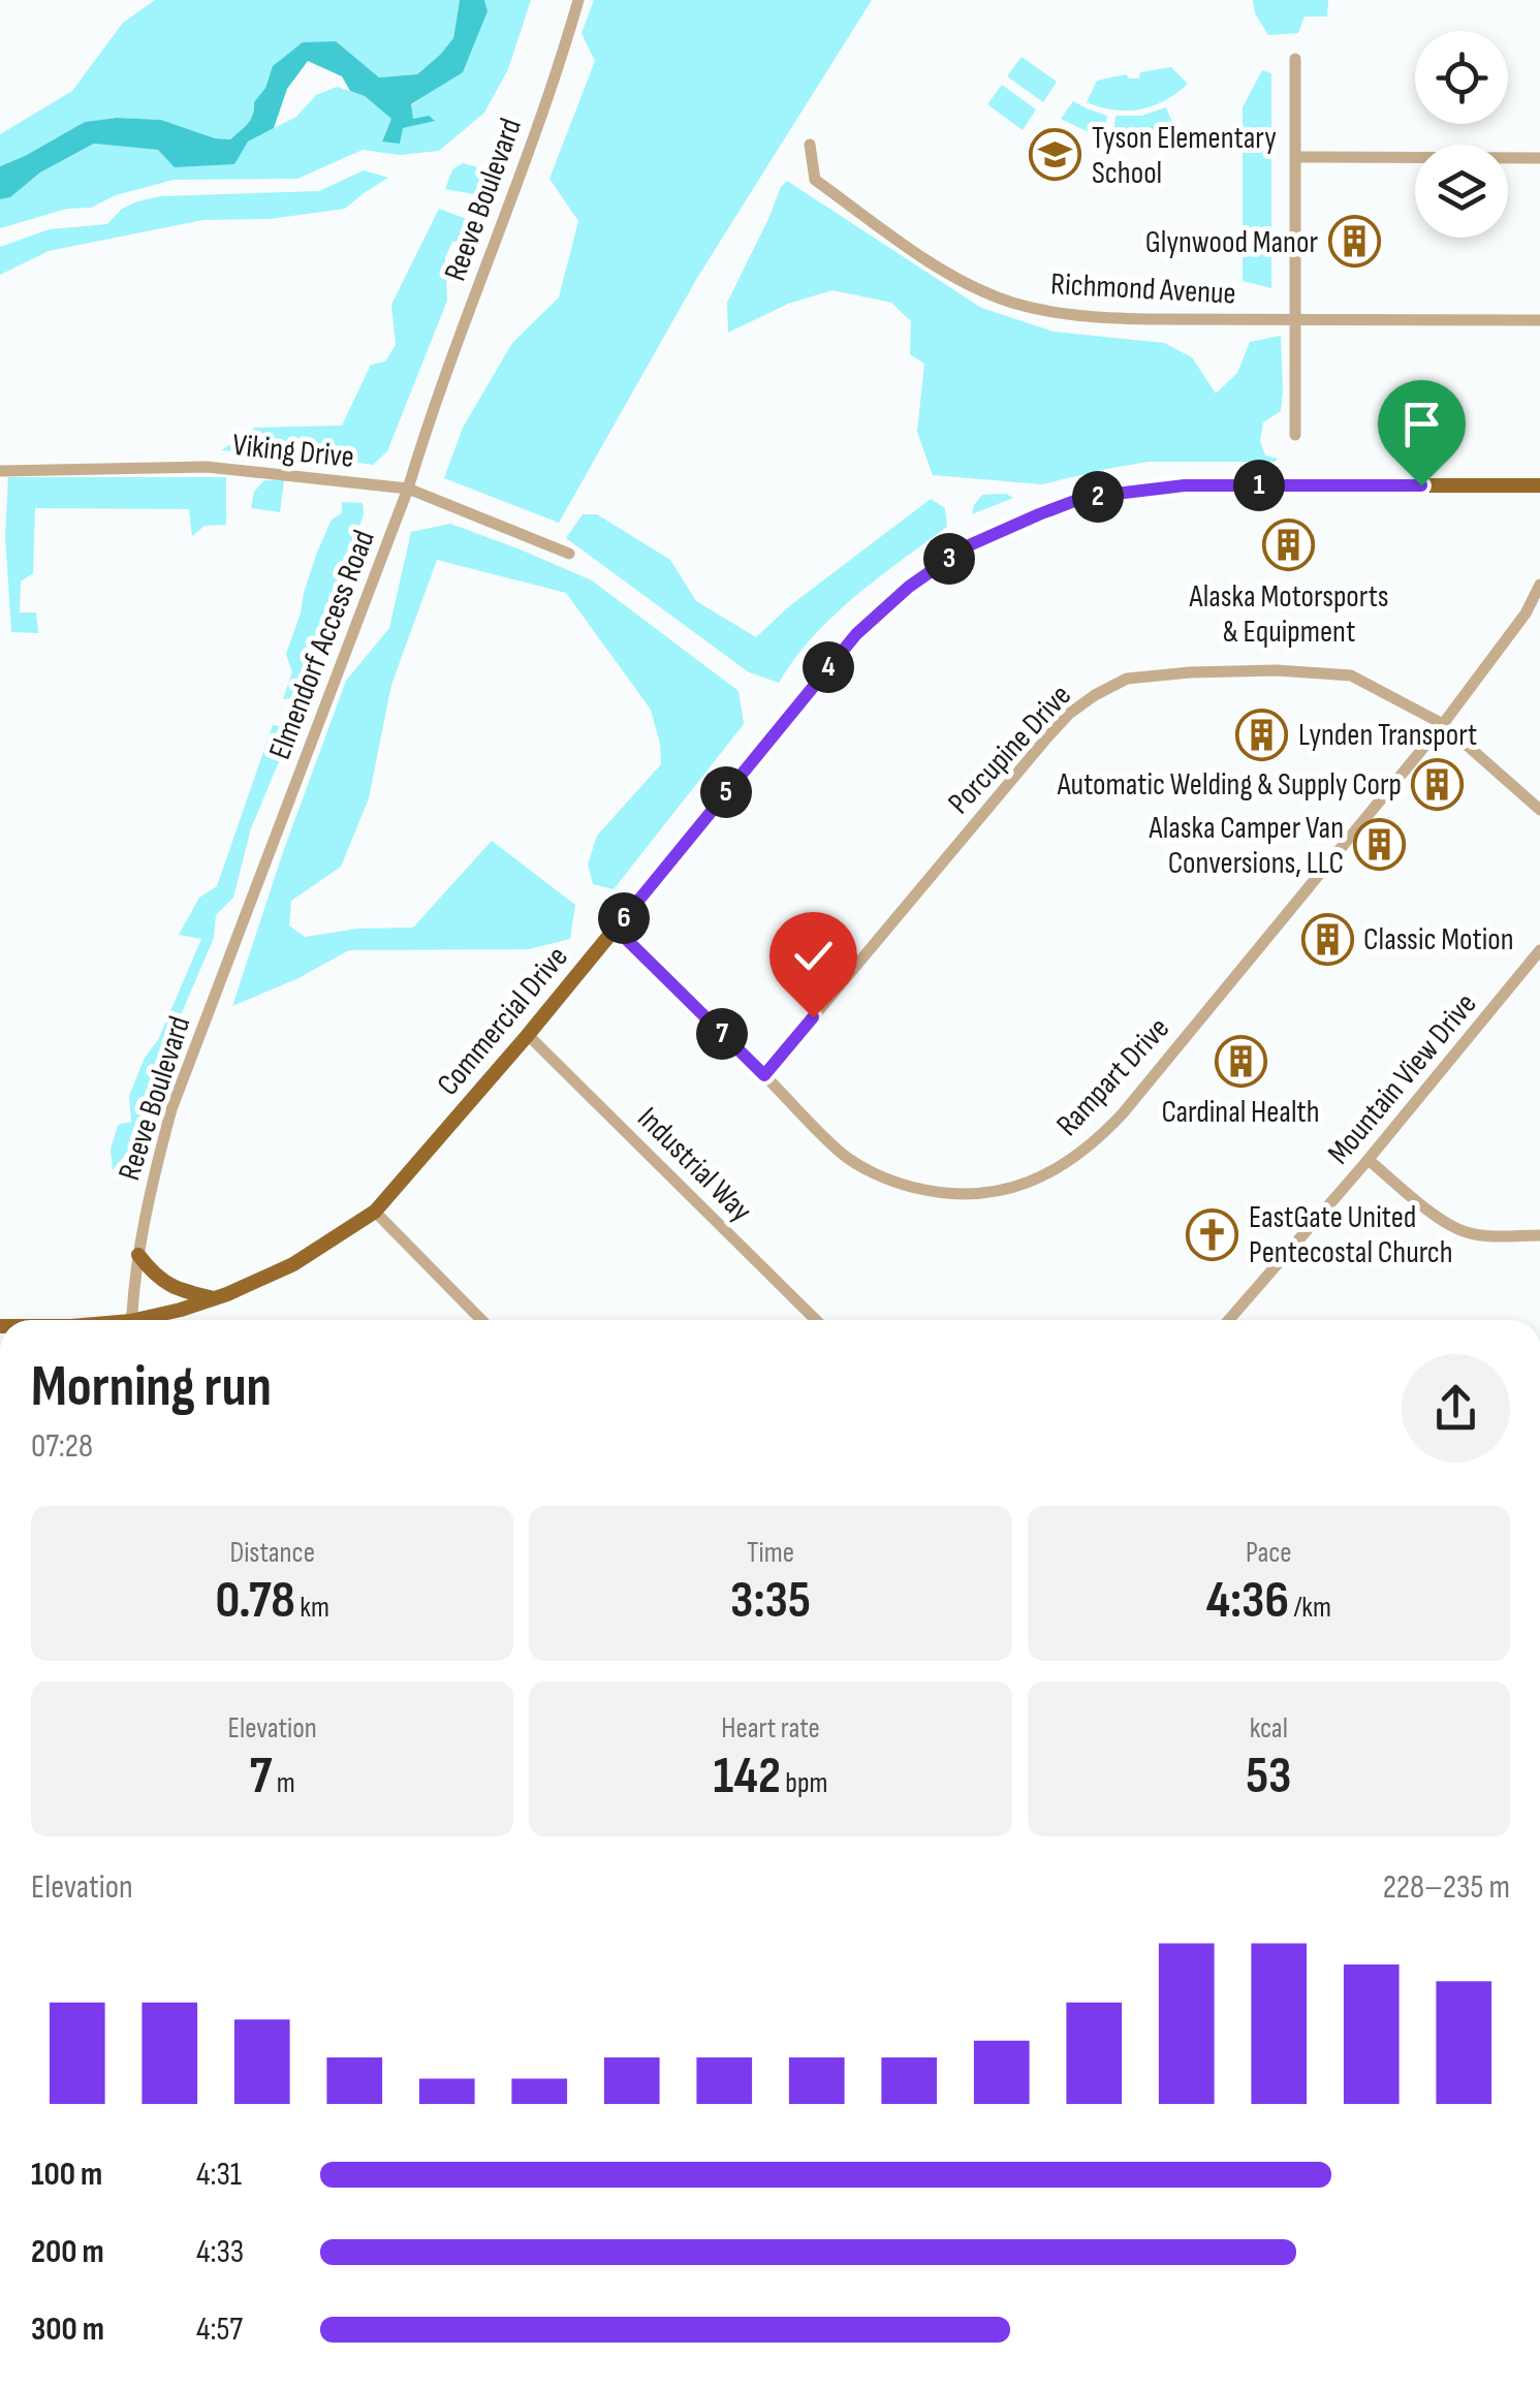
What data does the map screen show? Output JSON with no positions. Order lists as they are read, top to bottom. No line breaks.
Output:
{"streets":{"main road":["Commercial Drive"],"street":["Reeve Boulevard","Richmond Avenue","Viking Drive","Elmendorf Access Road","Porcupine Drive","Rampart Drive","Mountain View Drive","Industrial Way"]},"crossings":[["Reeve Boulevard","Elmendorf Access Road"],["Viking Drive","Elmendorf Access Road"],["Porcupine Drive","Rampart Drive"],["Commercial Drive","Rampart Drive"],["Commercial Drive","Industrial Way"]],"places":{"school or university":["Tyson Elementary School"],"building":["Glynwood Manor","Alaska Motorsports & Equipment","Lynden Transport","Automatic Welding & Supply Corp","Alaska Camper Van Conversions, LLC","Classic Motion","Cardinal Health"],"church":["EastGate United Pentecostal Church"]},"page":{"pins":["1","2","3","4","5","6","7"],"heading":["Morning run","07:28"],"stats":[["Distance","0.78 km"],["Time","3:35"],["Pace","4:36 /km"],["Elevation","7 m"],["Heart rate","142 bpm"],["kcal","53"]],"chart":["Elevation","228–235 m"],"list":[{"name":"100 m","note":"4:31"},{"name":"200 m","note":"4:33"},{"name":"300 m","note":"4:57"}]}}
